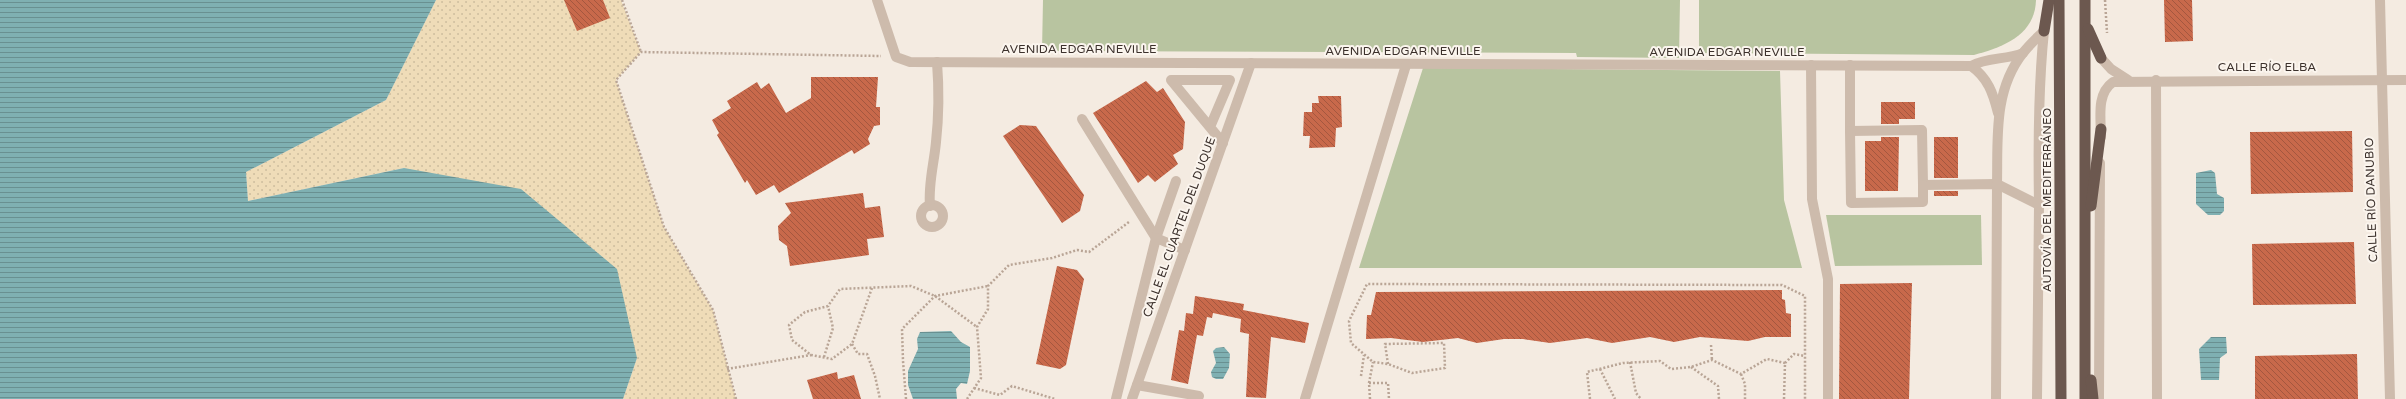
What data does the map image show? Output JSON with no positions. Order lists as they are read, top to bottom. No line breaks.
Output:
{"streets":{"highway":["AUTOVÍA DEL MEDITERRÁNEO"],"street":["AVENIDA EDGAR NEVILLE","CALLE RÍO ELBA","CALLE RÍO DANUBIO","CALLE EL CUARTEL DEL DUQUE"]},"crossings":[["AVENIDA EDGAR NEVILLE","CALLE EL CUARTEL DEL DUQUE"],["CALLE RÍO ELBA","CALLE RÍO DANUBIO"]]}
